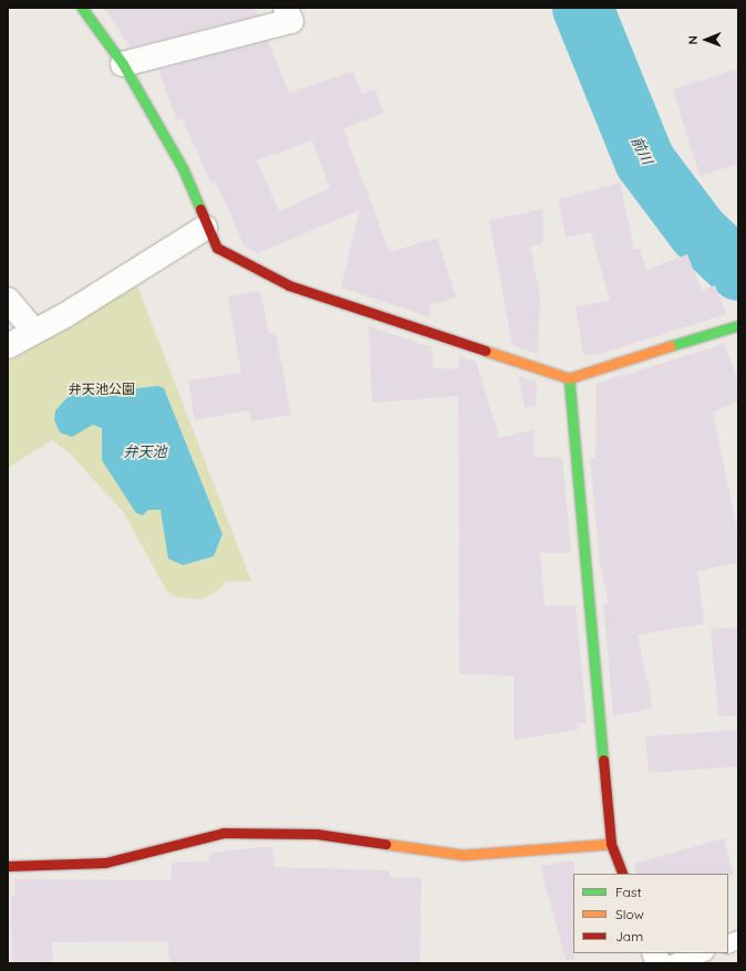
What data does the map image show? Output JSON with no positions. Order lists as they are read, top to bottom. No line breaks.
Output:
{"water":["前川","弁天池"],"parks":["弁天池公園"],"legend":["Fast","Slow","Jam"],"north":"left"}
